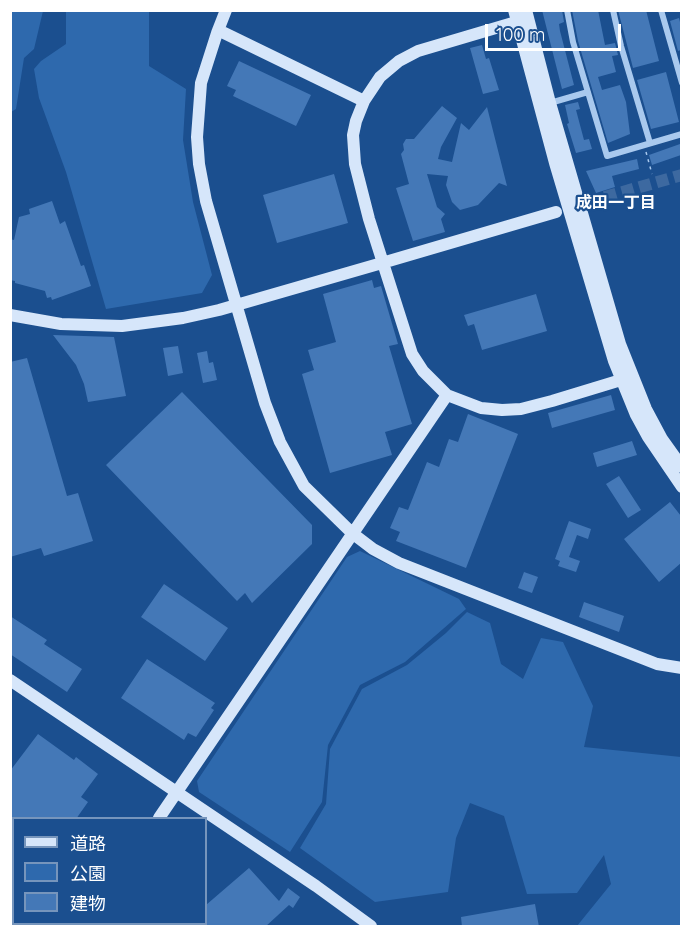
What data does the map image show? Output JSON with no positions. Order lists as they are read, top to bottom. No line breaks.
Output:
{"districts":["成田一丁目"],"legend":["道路","公園","建物"],"scale_bar":"100 m"}
